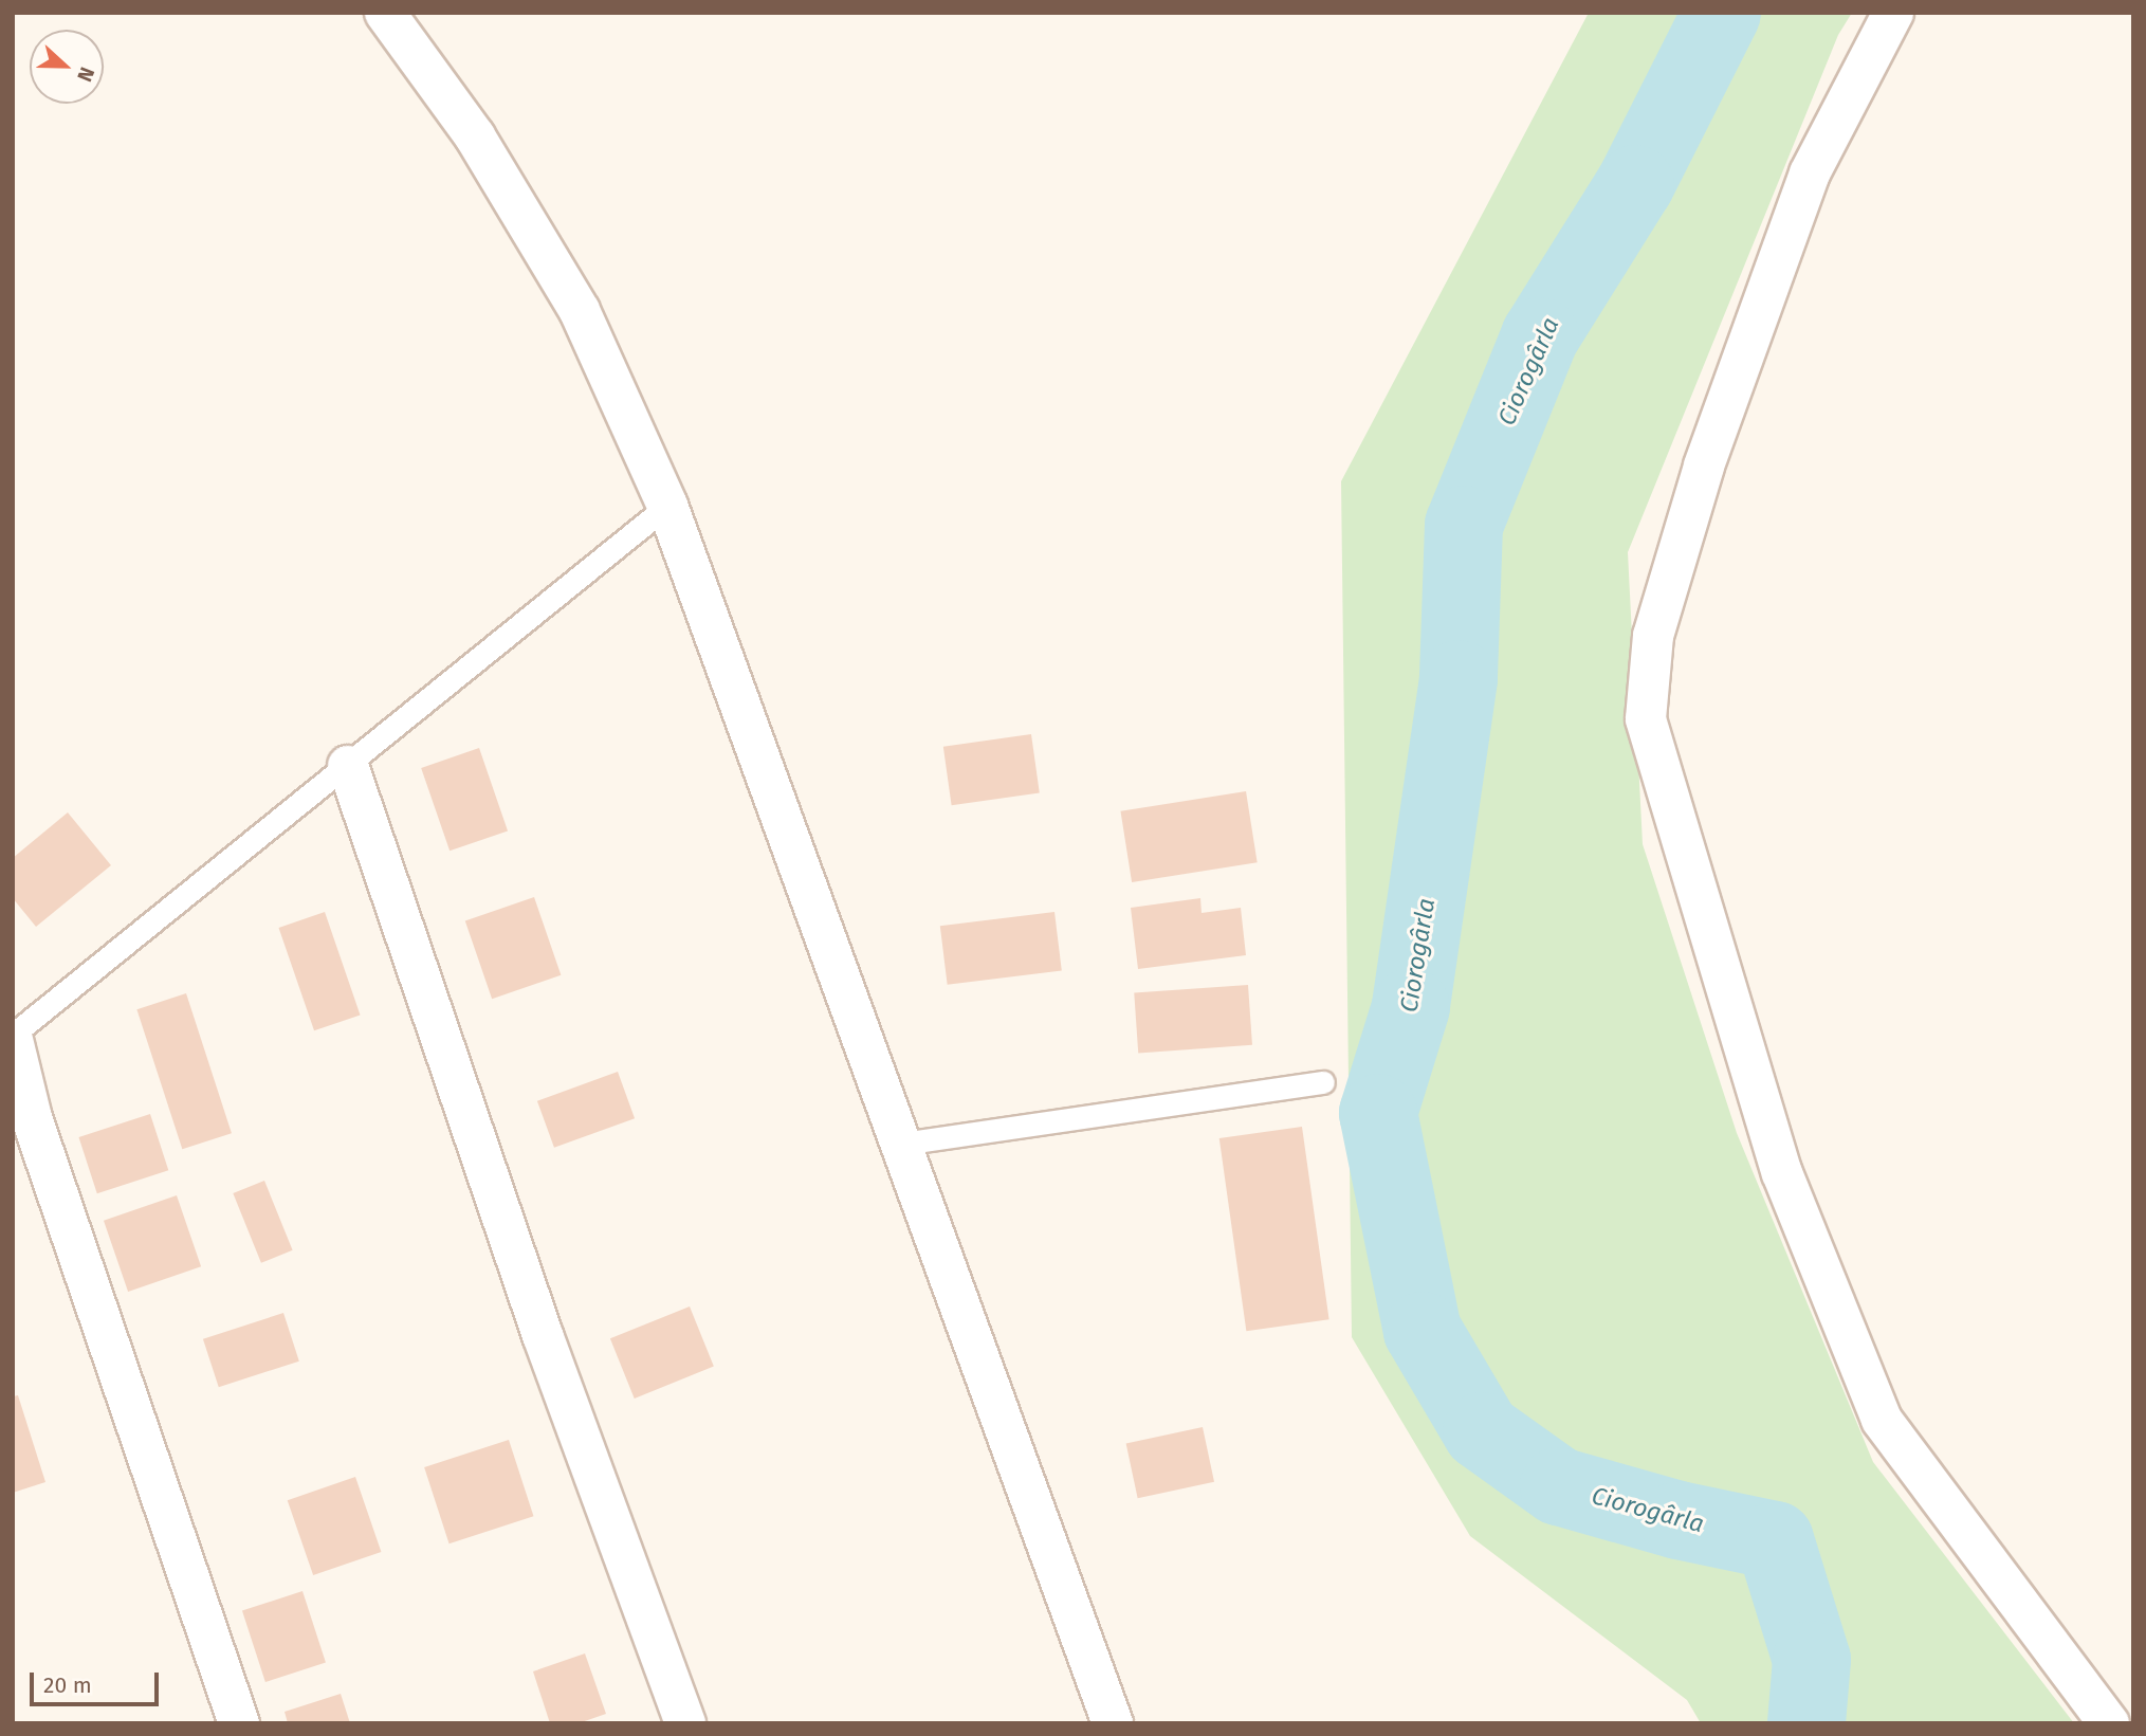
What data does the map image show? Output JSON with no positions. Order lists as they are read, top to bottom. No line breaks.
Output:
{"water":["Ciorogârla"],"scale_bar":"20 m","north":"right"}
